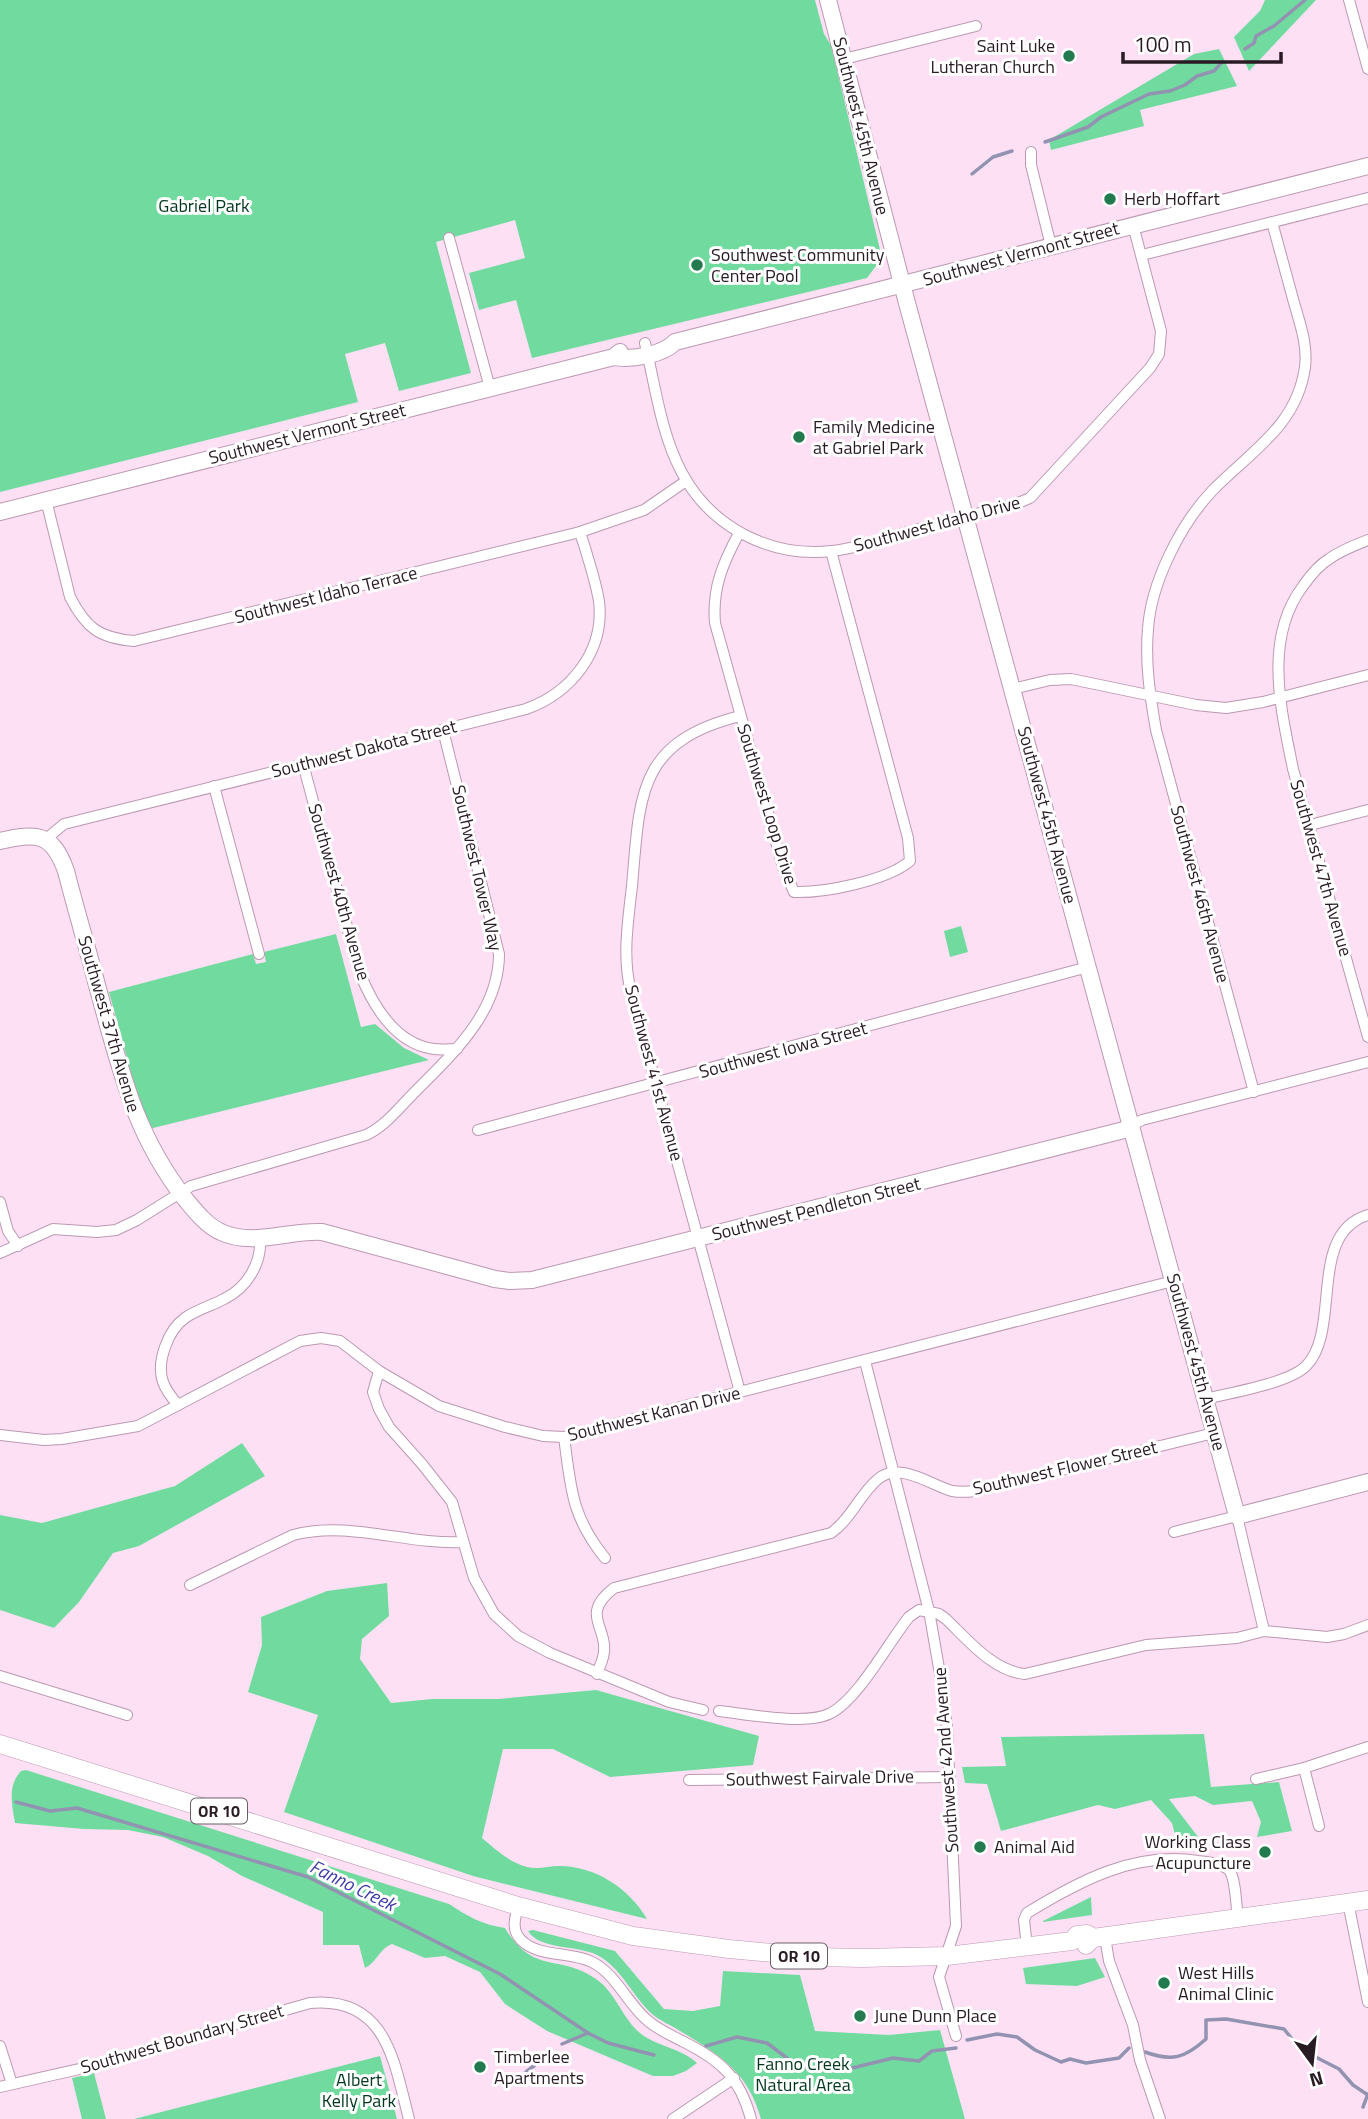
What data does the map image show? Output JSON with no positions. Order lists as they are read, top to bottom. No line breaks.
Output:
{"streets":{"main road":["OR 10"],"street":["Southwest 45th Avenue","Southwest Vermont Street","Southwest Idaho Drive","Southwest Idaho Terrace","Southwest Dakota Street","Southwest Loop Drive","Southwest Tower Way","Southwest 47th Avenue","Southwest 40th Avenue","Southwest 46th Avenue","Southwest 37th Avenue","Southwest Iowa Street","Southwest 41st Avenue","Southwest Pendleton Street","Southwest Kanan Drive","Southwest Flower Street","Southwest 42nd Avenue","Southwest Fairvale Drive","Southwest Boundary Street"]},"crossings":[["Southwest 45th Avenue","Southwest Vermont Street"],["Southwest 45th Avenue","Southwest Idaho Drive"],["Southwest 45th Avenue","Southwest Iowa Street"],["Southwest 45th Avenue","Southwest Pendleton Street"],["Southwest 45th Avenue","Southwest Kanan Drive"],["Southwest 45th Avenue","Southwest Flower Street"],["Southwest Vermont Street","Southwest Idaho Drive"],["Southwest Vermont Street","Southwest Idaho Terrace"],["Southwest Vermont Street","Southwest 46th Avenue"],["Southwest Idaho Drive","Southwest Idaho Terrace"],["Southwest Idaho Drive","Southwest Loop Drive"],["Southwest Idaho Terrace","Southwest Dakota Street"],["Southwest Dakota Street","Southwest Tower Way"],["Southwest Dakota Street","Southwest 40th Avenue"],["Southwest Dakota Street","Southwest 37th Avenue"],["Southwest Loop Drive","Southwest 41st Avenue"],["Southwest Tower Way","Southwest 40th Avenue"],["Southwest Tower Way","Southwest 37th Avenue"],["Southwest 46th Avenue","Southwest Pendleton Street"],["Southwest 37th Avenue","Southwest Pendleton Street"],["Southwest Iowa Street","Southwest 41st Avenue"],["Southwest 41st Avenue","Southwest Pendleton Street"],["Southwest 41st Avenue","Southwest Kanan Drive"],["Southwest Kanan Drive","Southwest 42nd Avenue"],["Southwest Flower Street","Southwest 42nd Avenue"],["Southwest 42nd Avenue","Southwest Fairvale Drive"],["Southwest 42nd Avenue","OR 10"]],"water":["Fanno Creek"],"parks":["Gabriel Park","Fanno Creek Natural Area","Albert Kelly Park"],"places":["Saint Luke Lutheran Church","Herb Hoffart","Southwest Community Center Pool","Family Medicine at Gabriel Park","Animal Aid","Working Class Acupuncture","West Hills Animal Clinic","June Dunn Place","Timberlee Apartments"],"scale_bar":"100 m","north":"bottom"}
